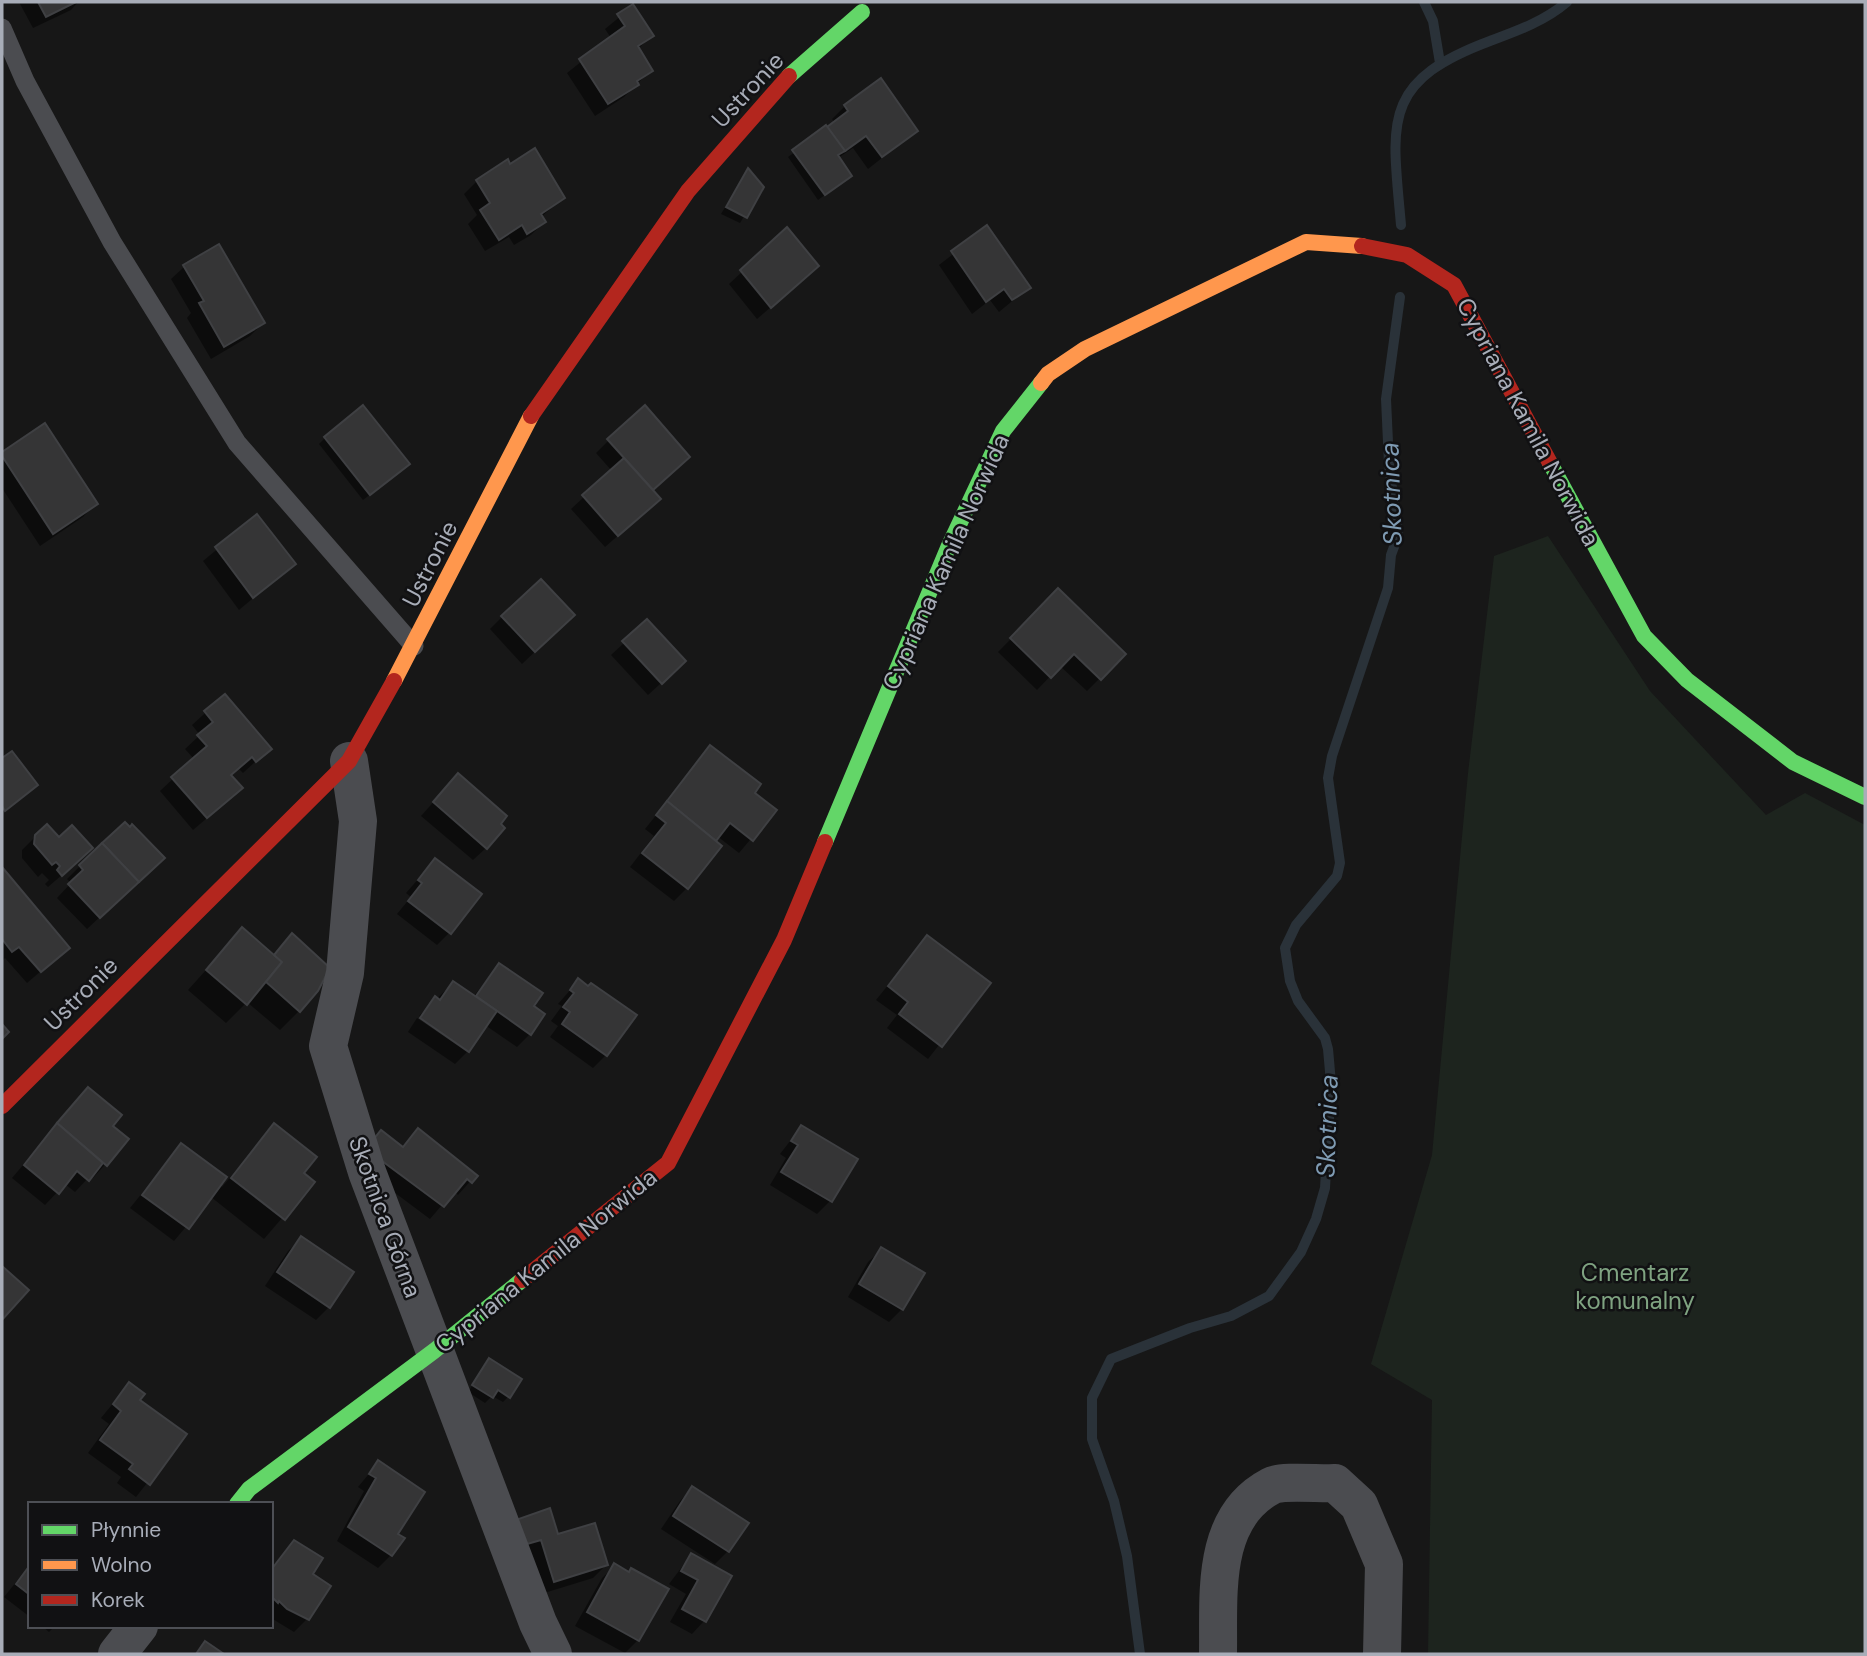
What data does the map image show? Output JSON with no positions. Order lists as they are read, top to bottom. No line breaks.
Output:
{"streets":{"street":["Ustronie","Cypriana Kamila Norwida","Skotnica Górna"]},"crossings":[["Ustronie","Skotnica Górna"],["Cypriana Kamila Norwida","Skotnica Górna"]],"water":["Skotnica"],"parks":["Cmentarz komunalny"],"legend":["Płynnie","Wolno","Korek"]}
